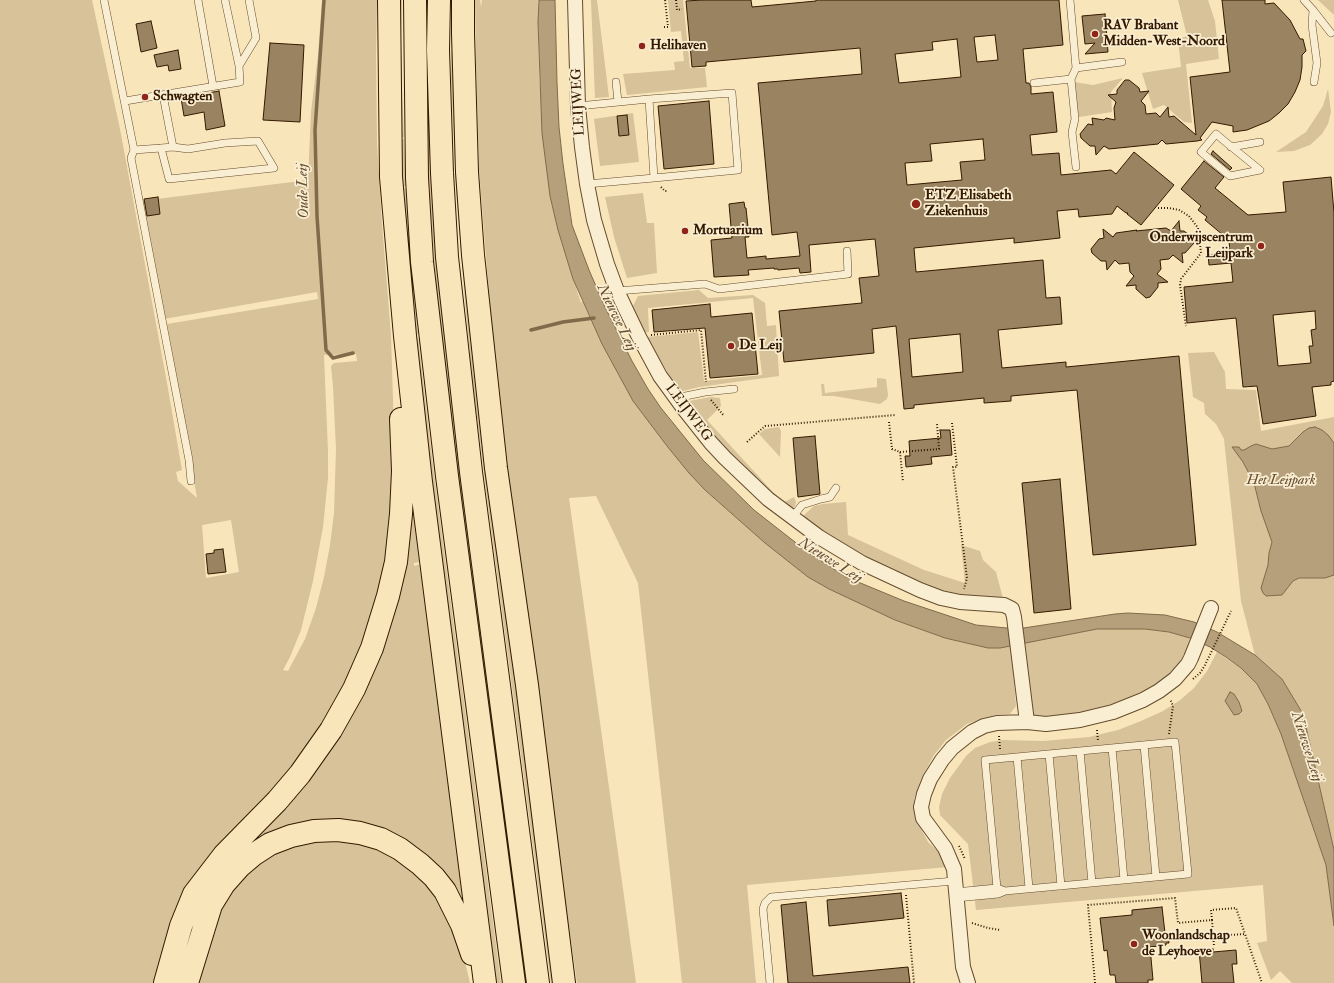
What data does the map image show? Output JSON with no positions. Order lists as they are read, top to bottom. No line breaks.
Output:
{"streets":{"street":["LEIJWEG"]},"water":["Oude Leij","Nieuwe Leij"],"parks":["Het Leijpark"],"places":["RAV Brabant Midden-West-Noord","Helihaven","Schwagten","ETZ Elisabeth Ziekenhuis","Mortuarium","Onderwijscentrum Leijpark","De Leij","Woonlandschap de Leyhoeve"]}
